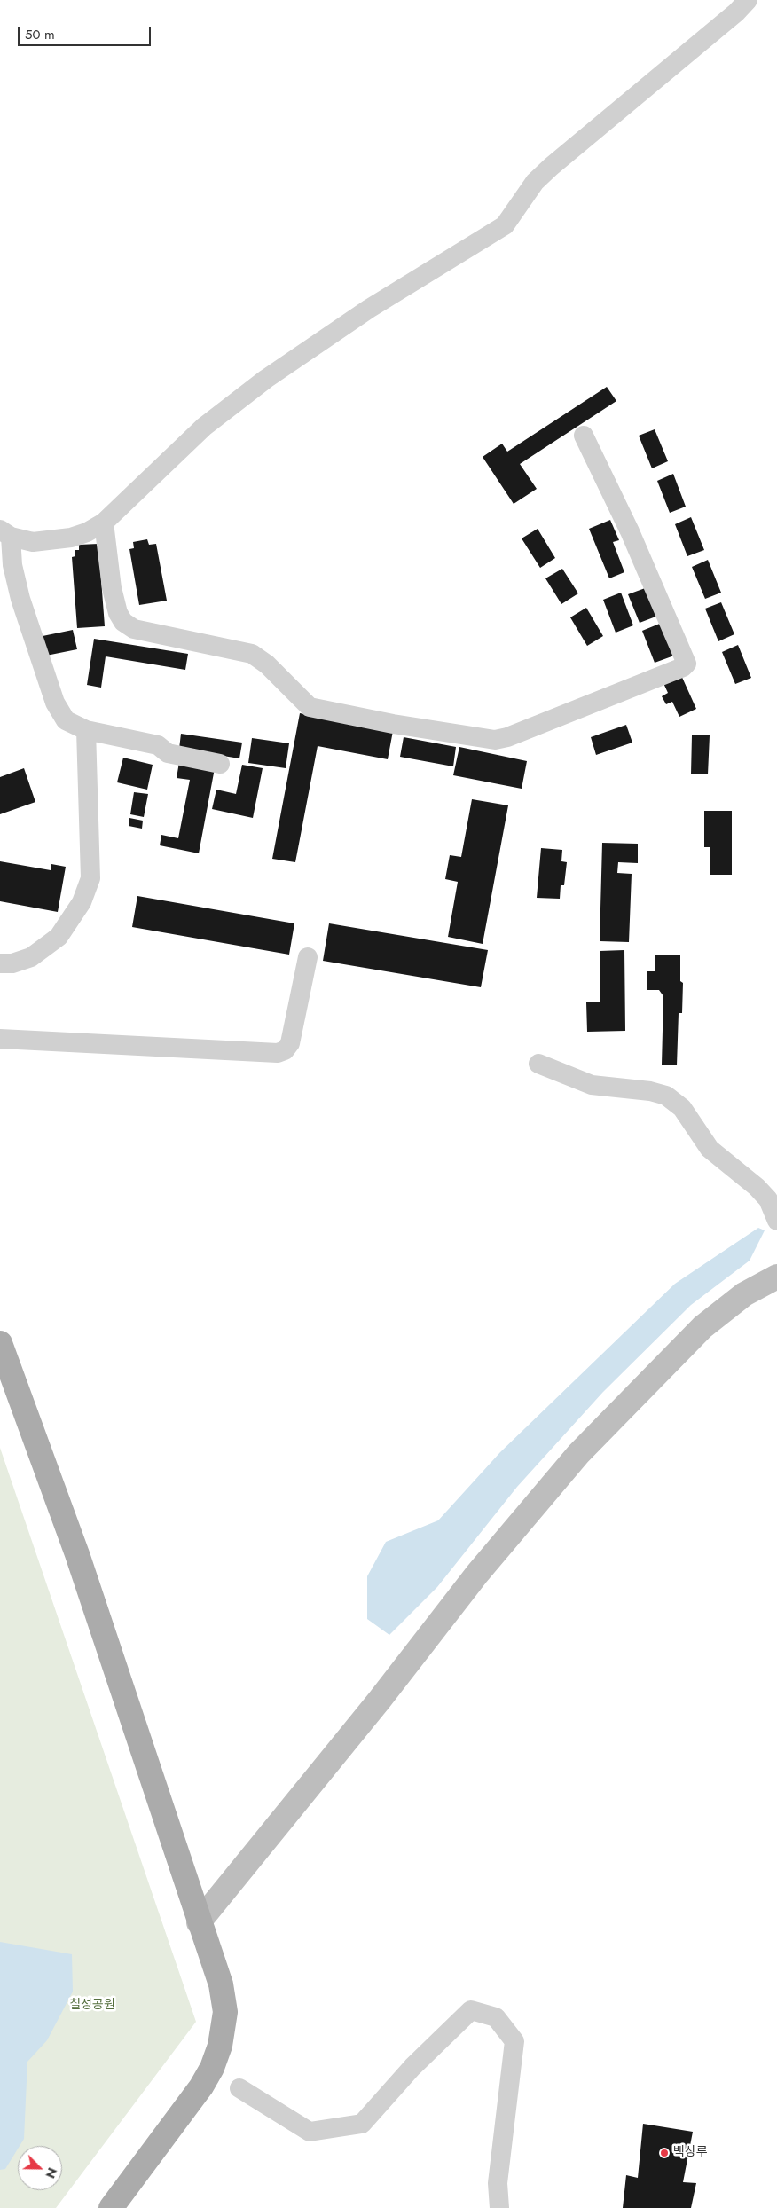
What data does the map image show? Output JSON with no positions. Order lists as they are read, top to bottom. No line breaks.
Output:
{"parks":["칠성공원"],"places":["백상루"],"scale_bar":"50 m","north":"bottom right"}
